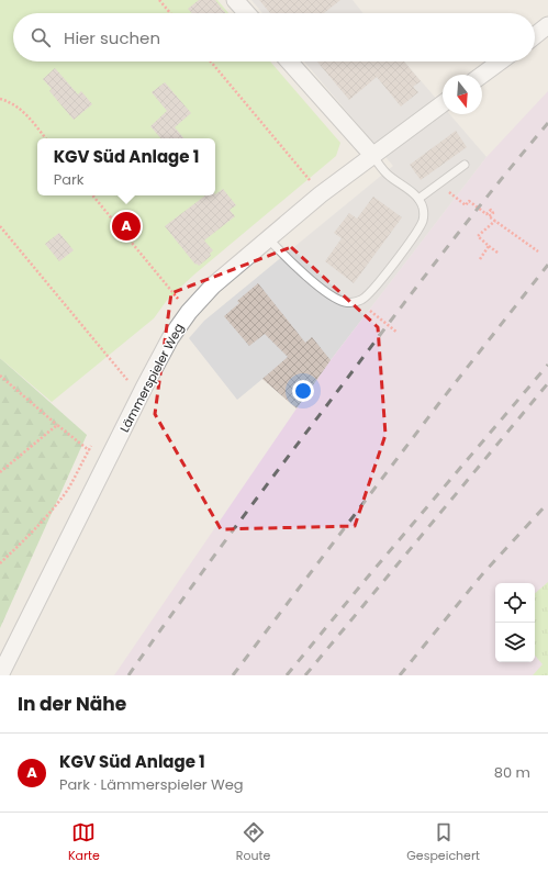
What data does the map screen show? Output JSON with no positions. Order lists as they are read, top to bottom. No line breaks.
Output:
{"streets":{"street":["Lämmerspieler Weg"]},"north":"bottom","page":{"search":"Hier suchen","popup":["KGV Süd Anlage 1","Park"],"pins":"A","heading":"In der Nähe","list":[{"mark":"A","name":"KGV Süd Anlage 1","note":"Park · Lämmerspieler Weg","value":"80 m"}],"nav":["Karte","Route","Gespeichert"]}}
